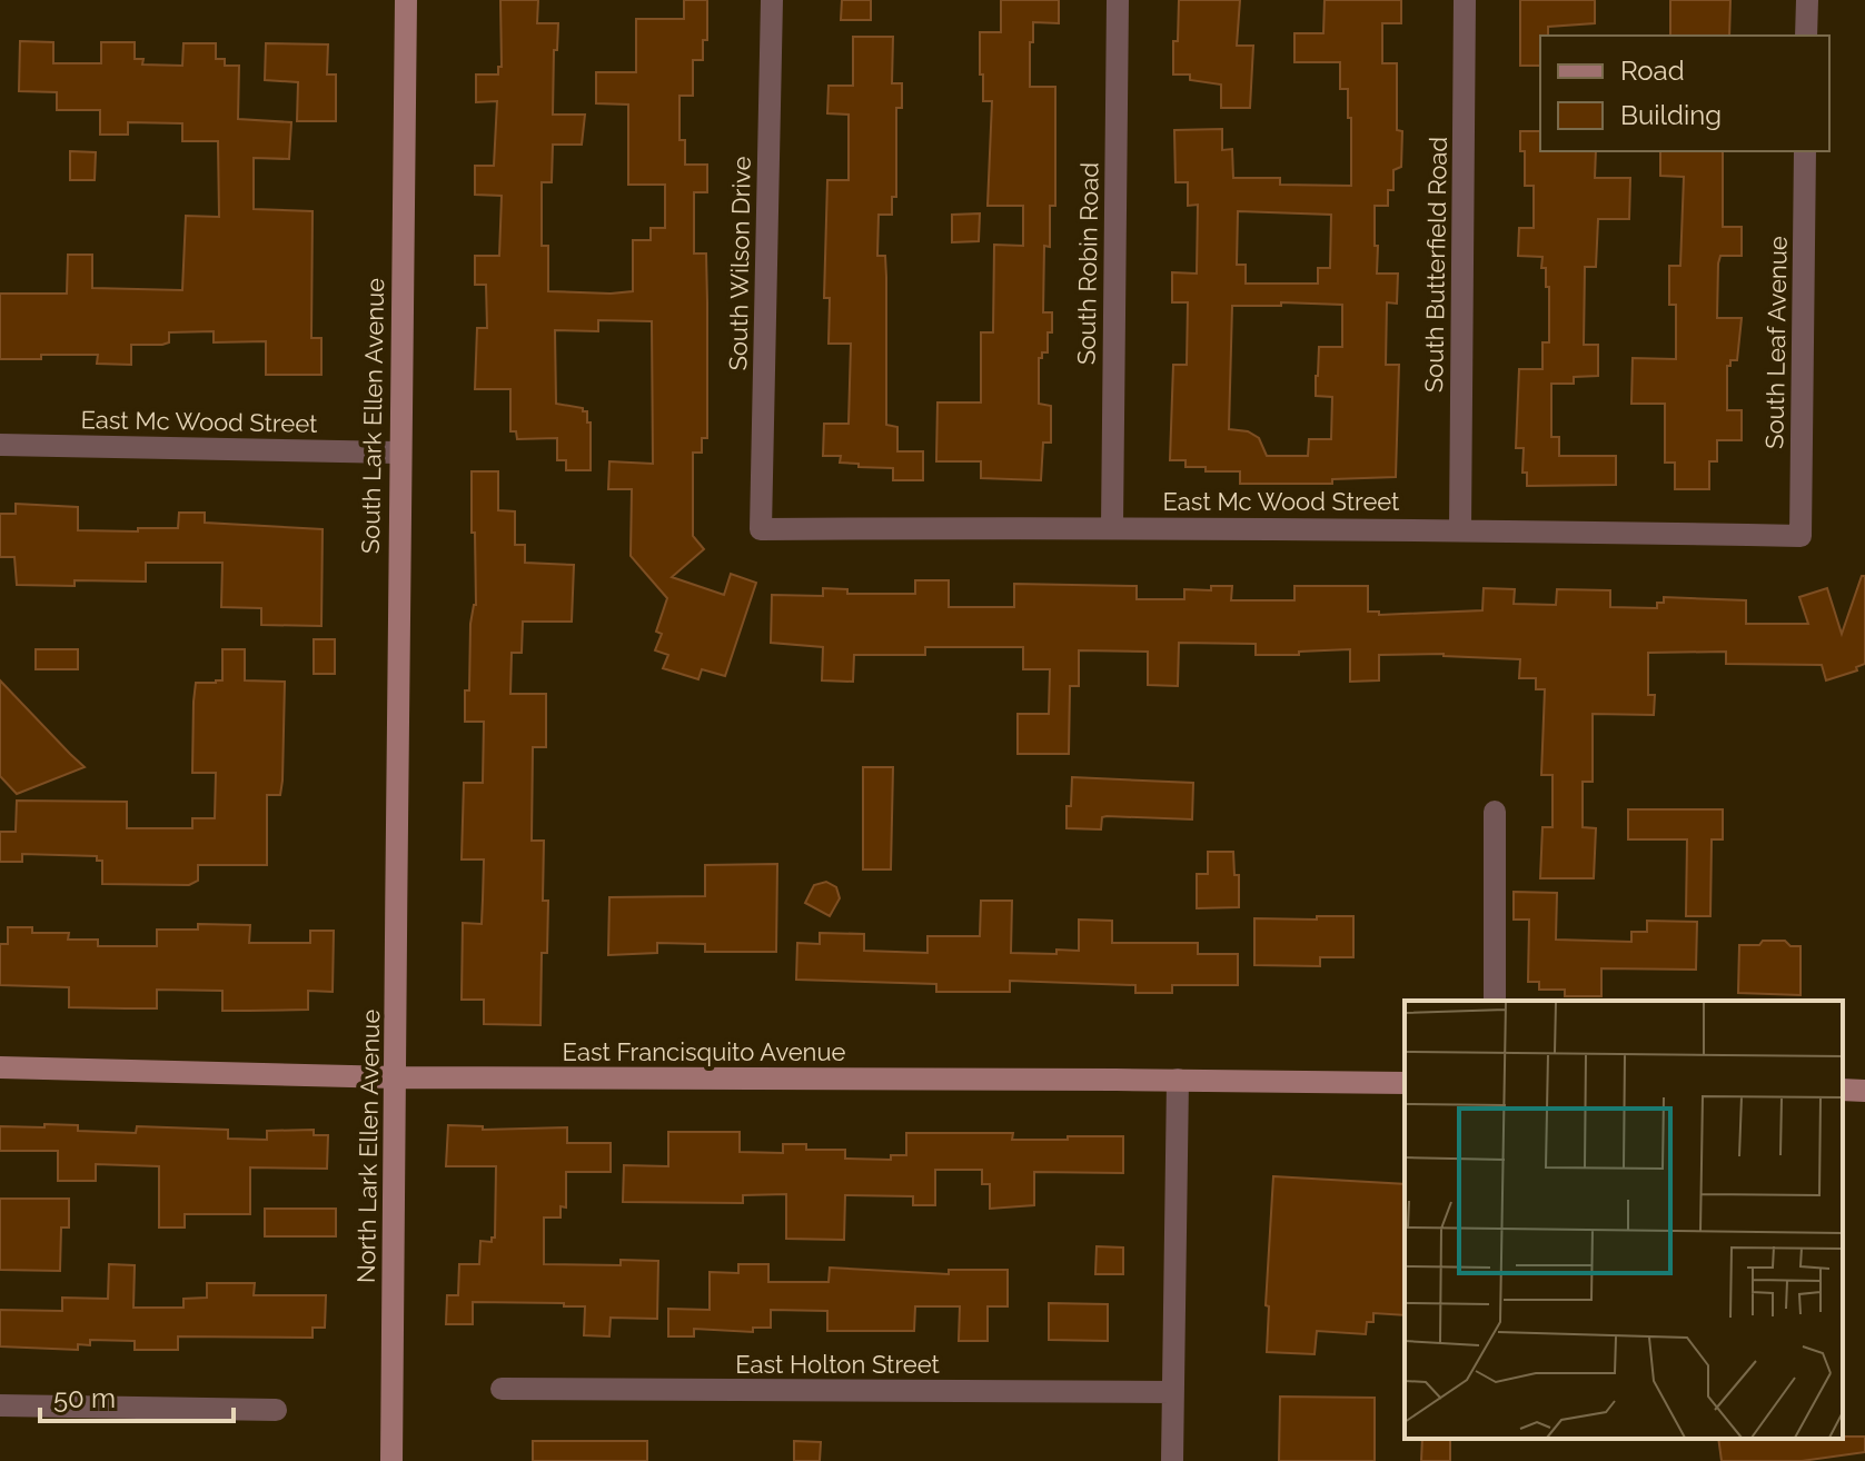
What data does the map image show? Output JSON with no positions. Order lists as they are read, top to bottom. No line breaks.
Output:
{"streets":{"street":["South Wilson Drive","South Robin Road","South Butterfield Road","South Leaf Avenue","South Lark Ellen Avenue","East Mc Wood Street","East Francisquito Avenue","North Lark Ellen Avenue","East Holton Street"]},"crossings":[["South Wilson Drive","East Mc Wood Street"],["South Robin Road","East Mc Wood Street"],["South Butterfield Road","East Mc Wood Street"],["South Leaf Avenue","East Mc Wood Street"],["South Lark Ellen Avenue","East Mc Wood Street"],["South Lark Ellen Avenue","North Lark Ellen Avenue"],["East Francisquito Avenue","North Lark Ellen Avenue"]],"legend":["Road","Building"],"scale_bar":"50 m"}
